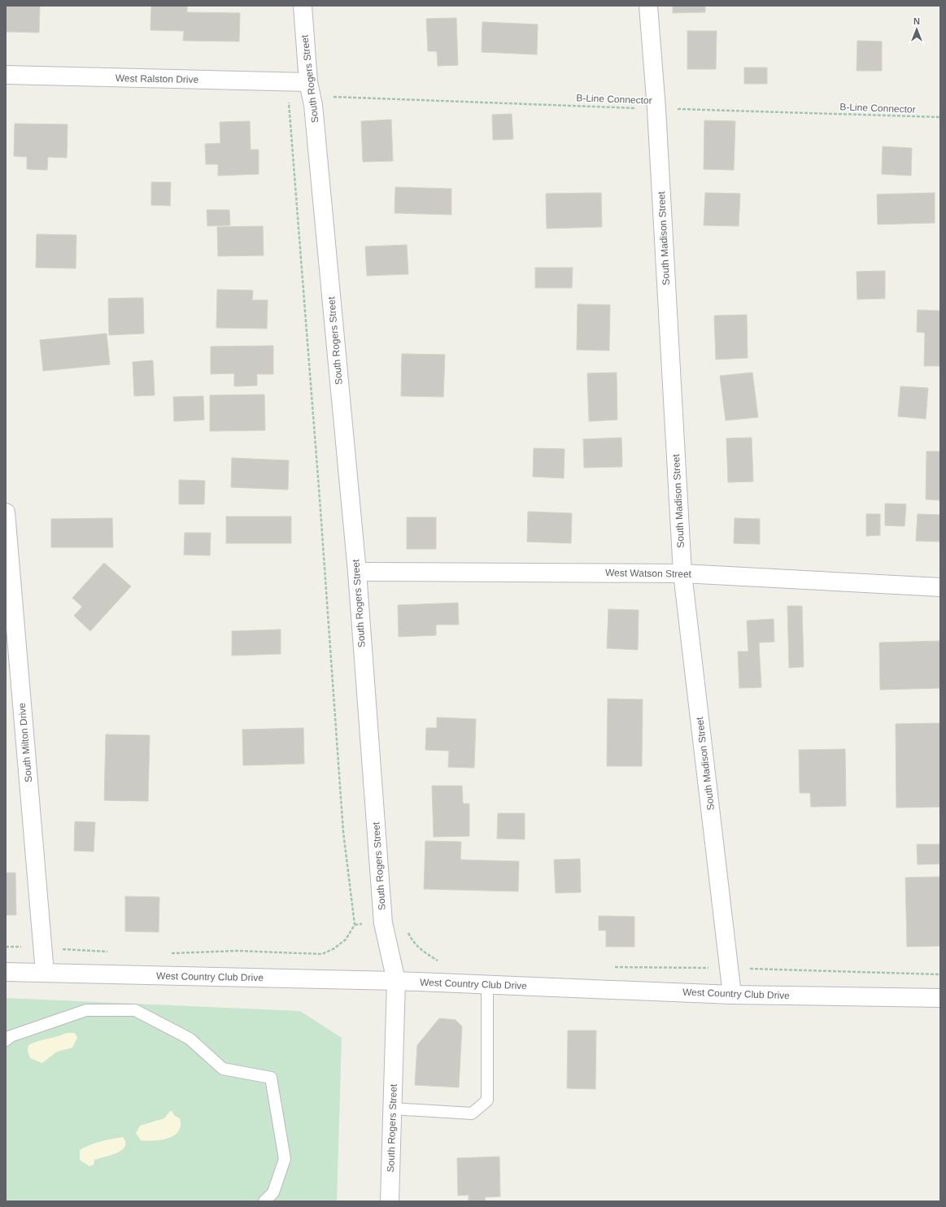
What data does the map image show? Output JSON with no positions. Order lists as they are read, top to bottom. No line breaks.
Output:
{"streets":{"street":["West Ralston Drive","South Rogers Street","South Madison Street","West Watson Street","South Milton Drive","West Country Club Drive"],"path":["B-Line Connector"]},"crossings":[["West Ralston Drive","South Rogers Street"],["South Rogers Street","B-Line Connector"],["South Rogers Street","West Watson Street"],["South Rogers Street","West Country Club Drive"],["B-Line Connector","South Madison Street"],["South Madison Street","West Watson Street"],["South Madison Street","West Country Club Drive"],["South Milton Drive","West Country Club Drive"]],"north":"top"}
